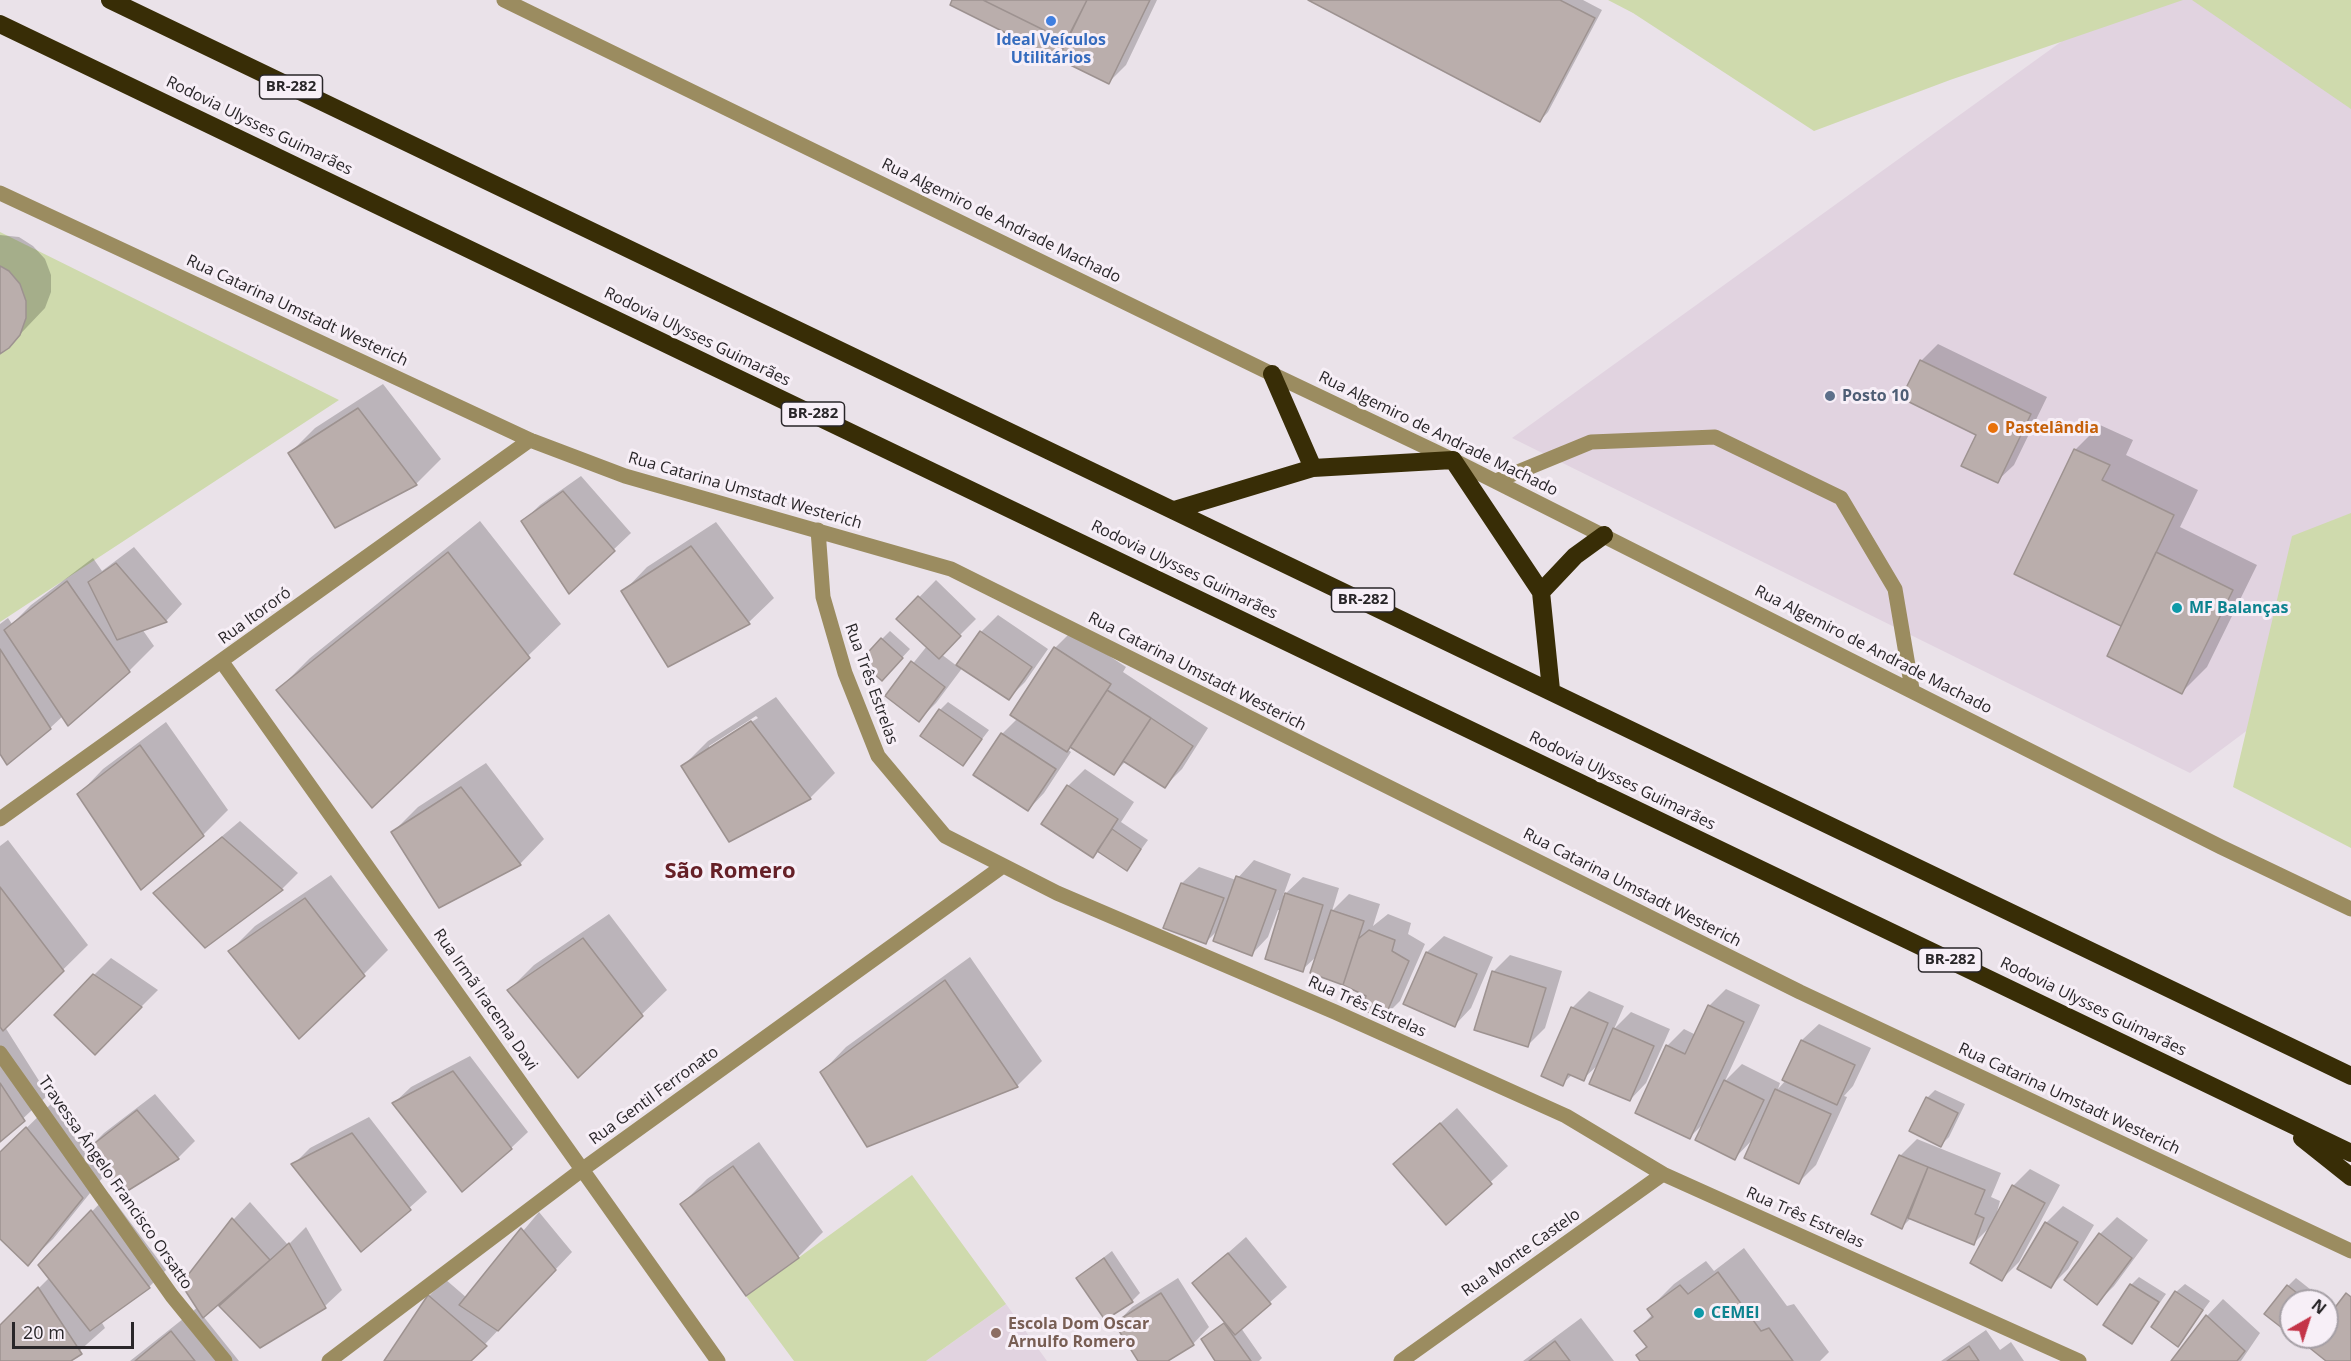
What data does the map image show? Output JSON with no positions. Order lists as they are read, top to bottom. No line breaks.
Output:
{"streets":{"highway":["BR-282","Rodovia Ulysses Guimarães"],"street":["Rua Algemiro de Andrade Machado","Rua Catarina Umstadt Westerich","Rua Itororó","Rua Três Estrelas","Rua Irmã Iracema Davi","Rua Gentil Ferronato","Travessa Ângelo Francisco Orsatto","Rua Monte Castelo"]},"crossings":[["Rua Catarina Umstadt Westerich","Rua Itororó"],["Rua Catarina Umstadt Westerich","Rua Três Estrelas"],["Rua Itororó","Rua Irmã Iracema Davi"],["Rua Três Estrelas","Rua Gentil Ferronato"],["Rua Três Estrelas","Rua Monte Castelo"],["Rua Irmã Iracema Davi","Rua Gentil Ferronato"]],"districts":["São Romero"],"places":["Ideal Veículos Utilitários","Posto 10","Pastelândia","MF Balanças","CEMEI","Escola Dom Oscar Arnulfo Romero"],"scale_bar":"20 m","north":"top right"}
